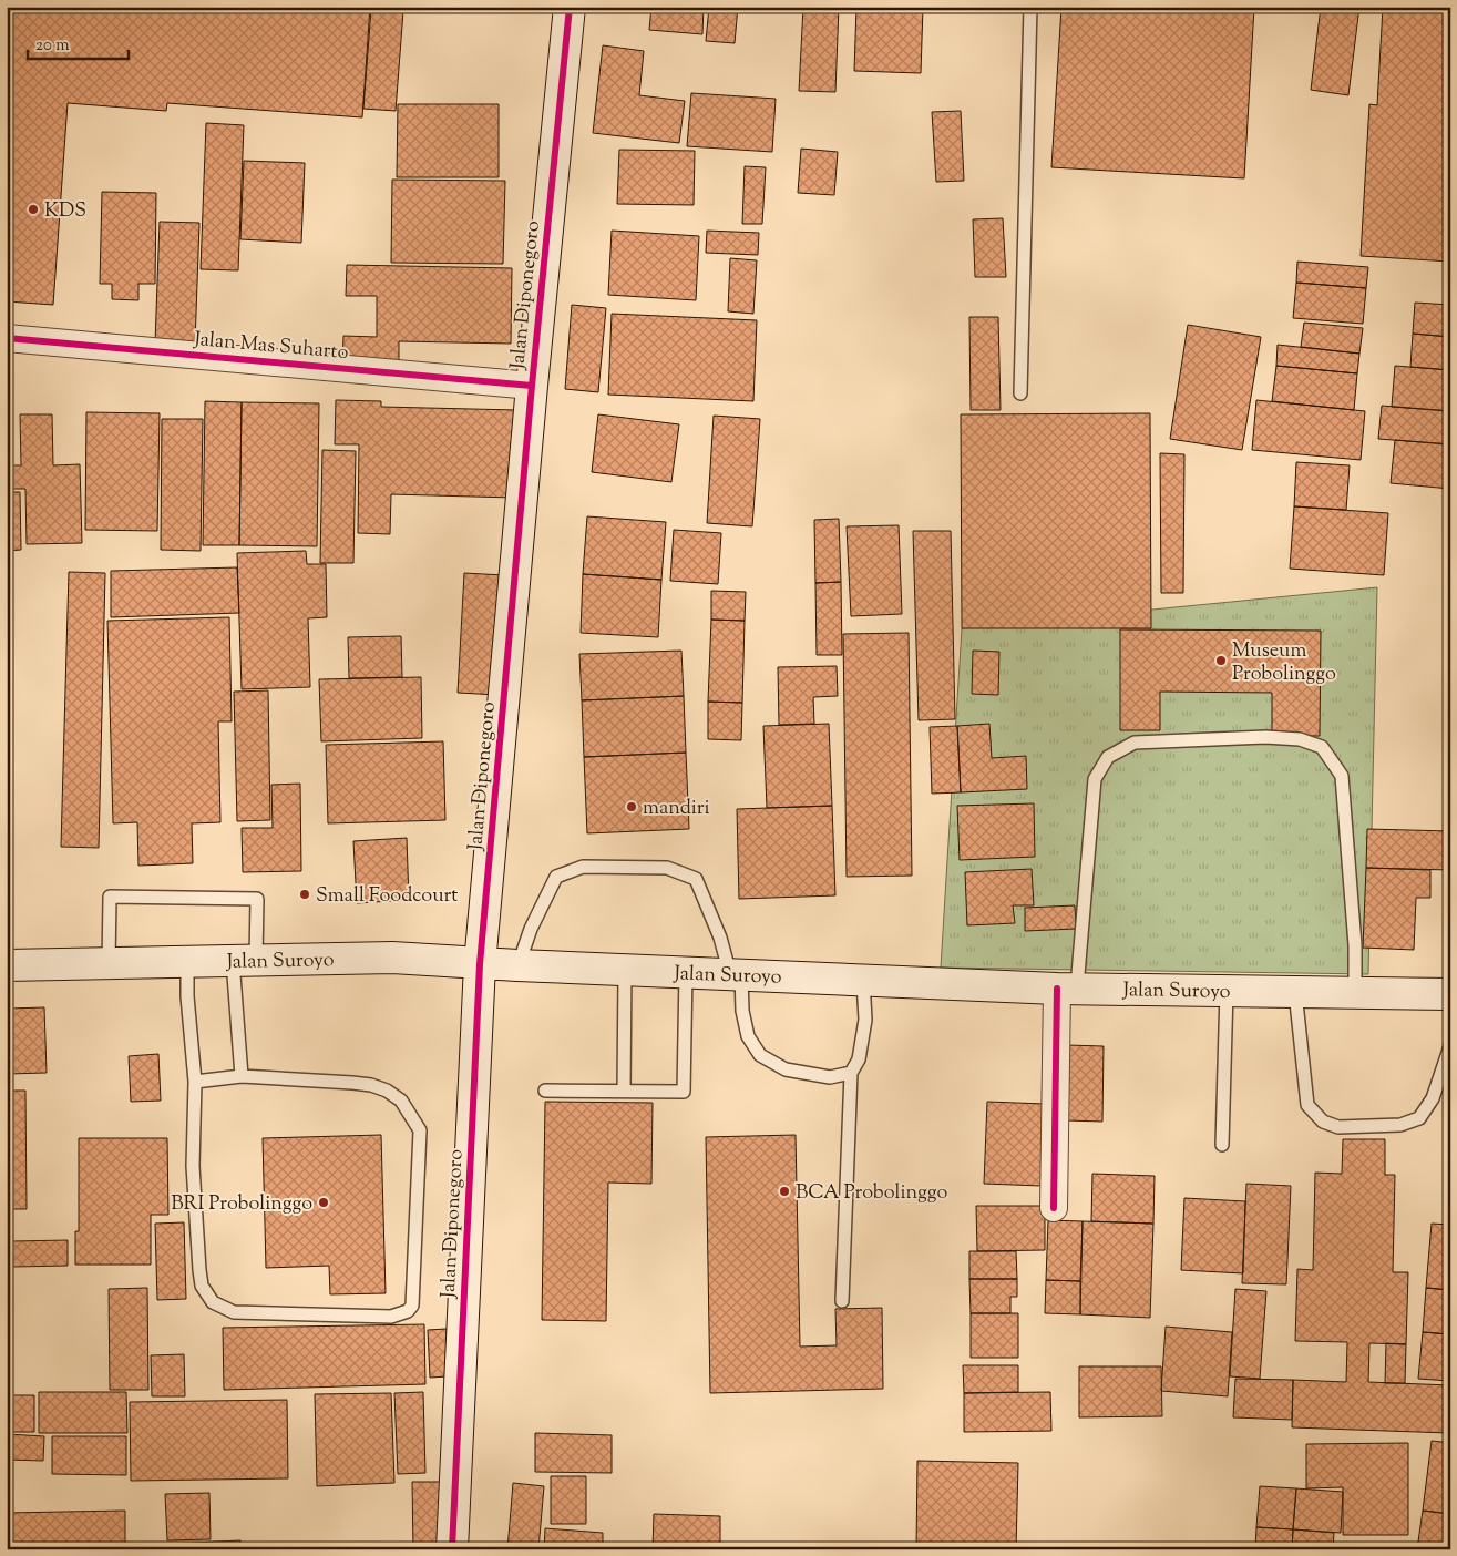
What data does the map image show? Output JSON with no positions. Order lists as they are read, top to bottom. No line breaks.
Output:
{"streets":{"street":["Jalan Diponegoro","Jalan Mas Suharto","Jalan Suroyo"]},"crossings":[["Jalan Diponegoro","Jalan Mas Suharto"],["Jalan Diponegoro","Jalan Suroyo"]],"places":["KDS","Museum Probolinggo","mandiri","Small Foodcourt","BCA Probolinggo","BRI Probolinggo"],"scale_bar":"20 m"}
